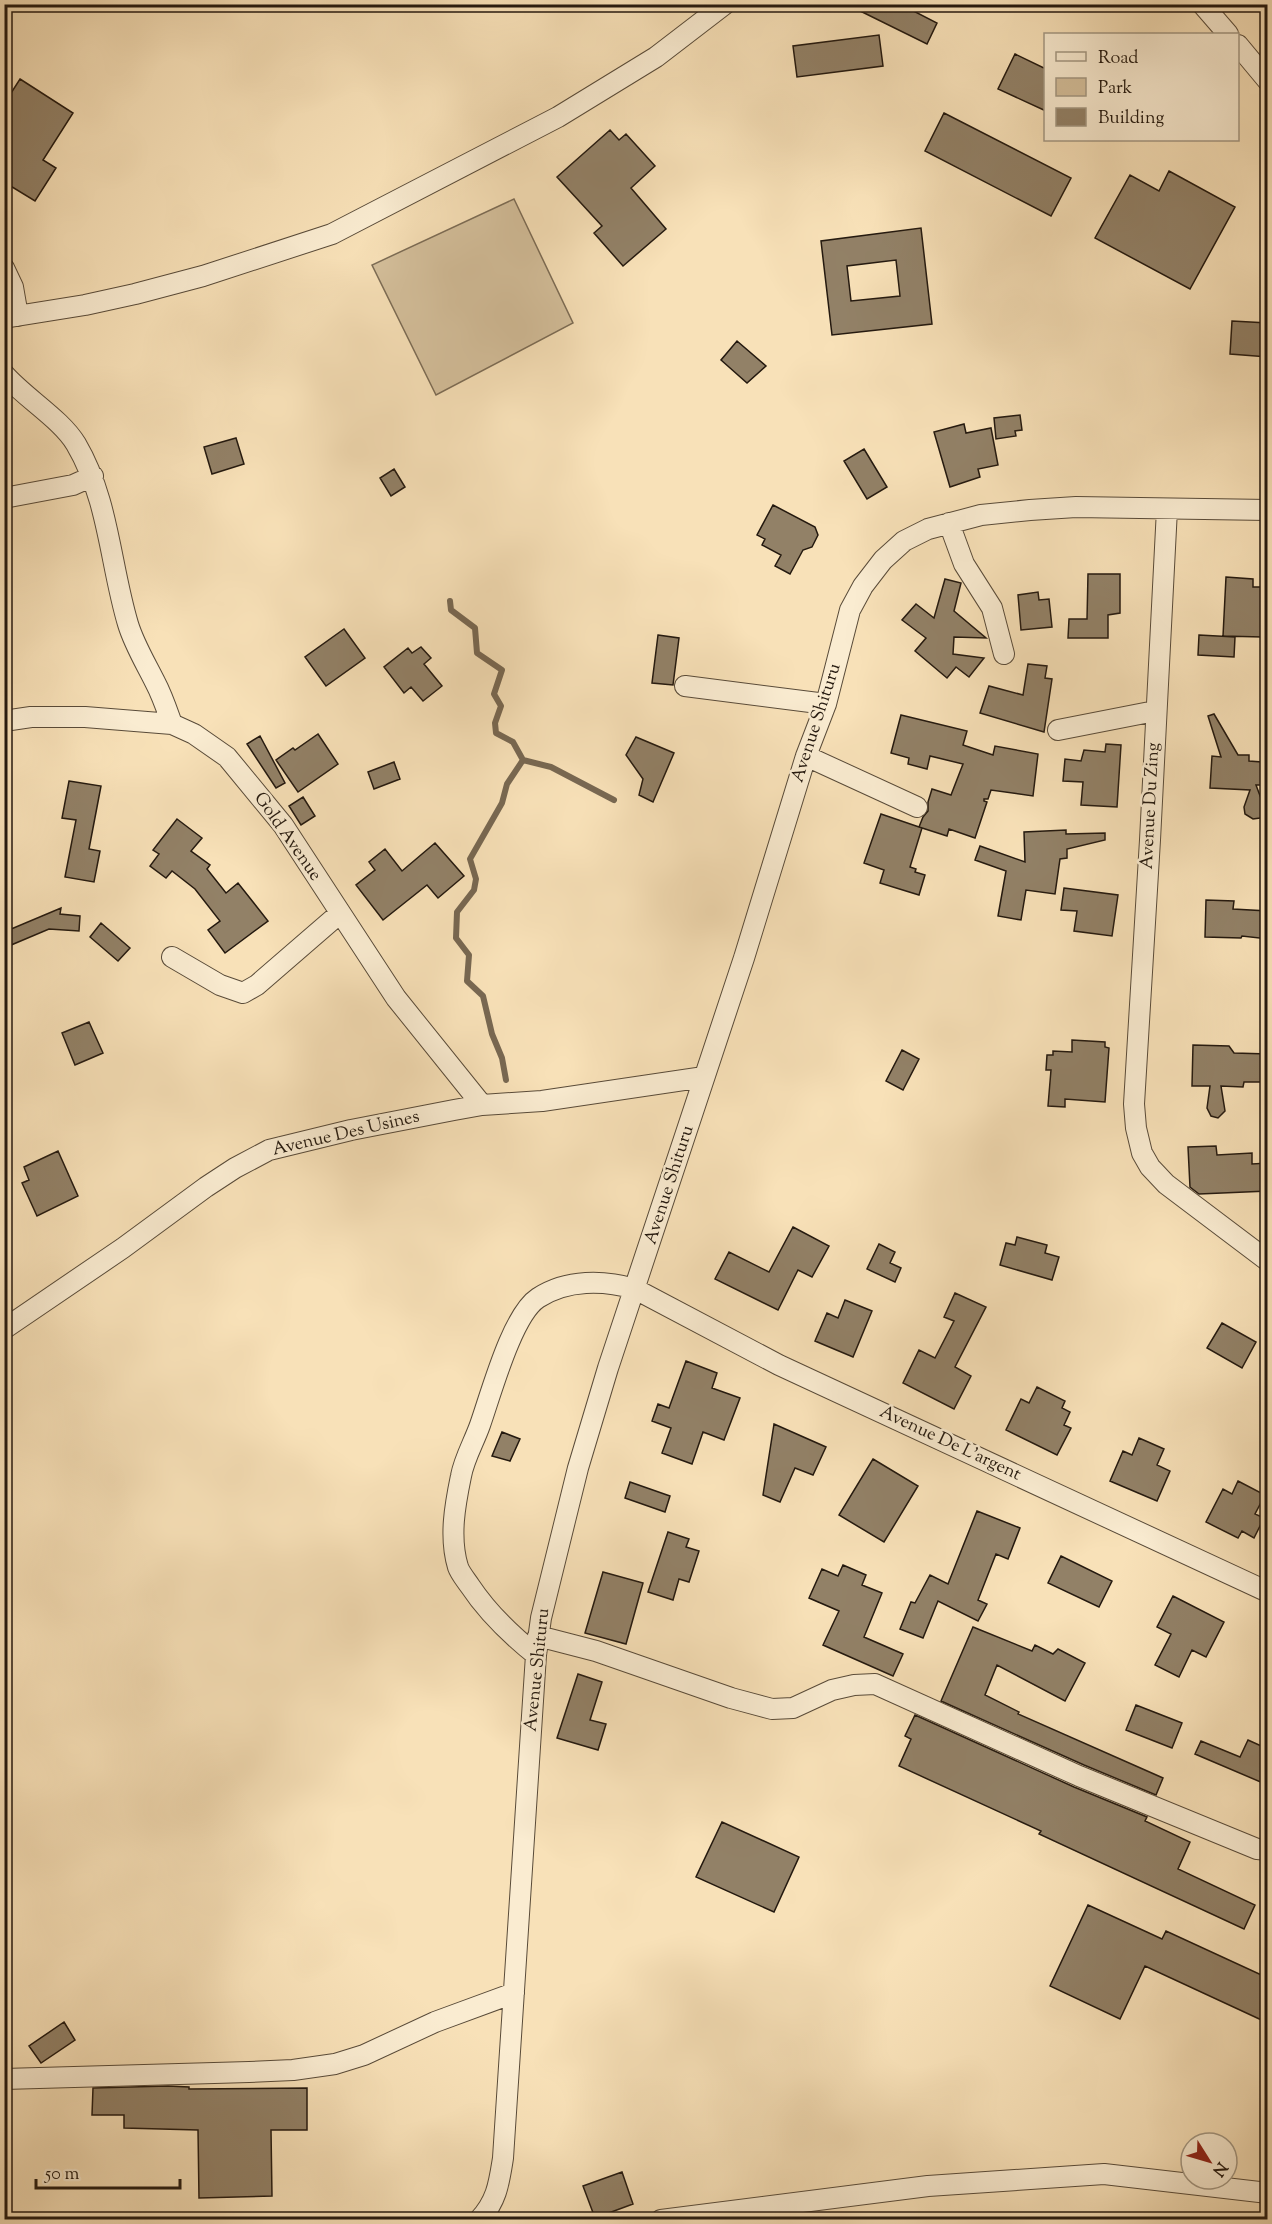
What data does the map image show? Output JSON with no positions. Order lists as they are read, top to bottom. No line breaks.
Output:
{"streets":{"street":["Avenue Shituru","Avenue Du Zing","Gold Avenue","Avenue Des Usines","Avenue De L'argent"]},"crossings":[["Avenue Shituru","Avenue Du Zing"],["Avenue Shituru","Avenue Des Usines"],["Avenue Shituru","Avenue De L'argent"],["Gold Avenue","Avenue Des Usines"]],"legend":["Road","Park","Building"],"scale_bar":"50 m","north":"bottom right"}
